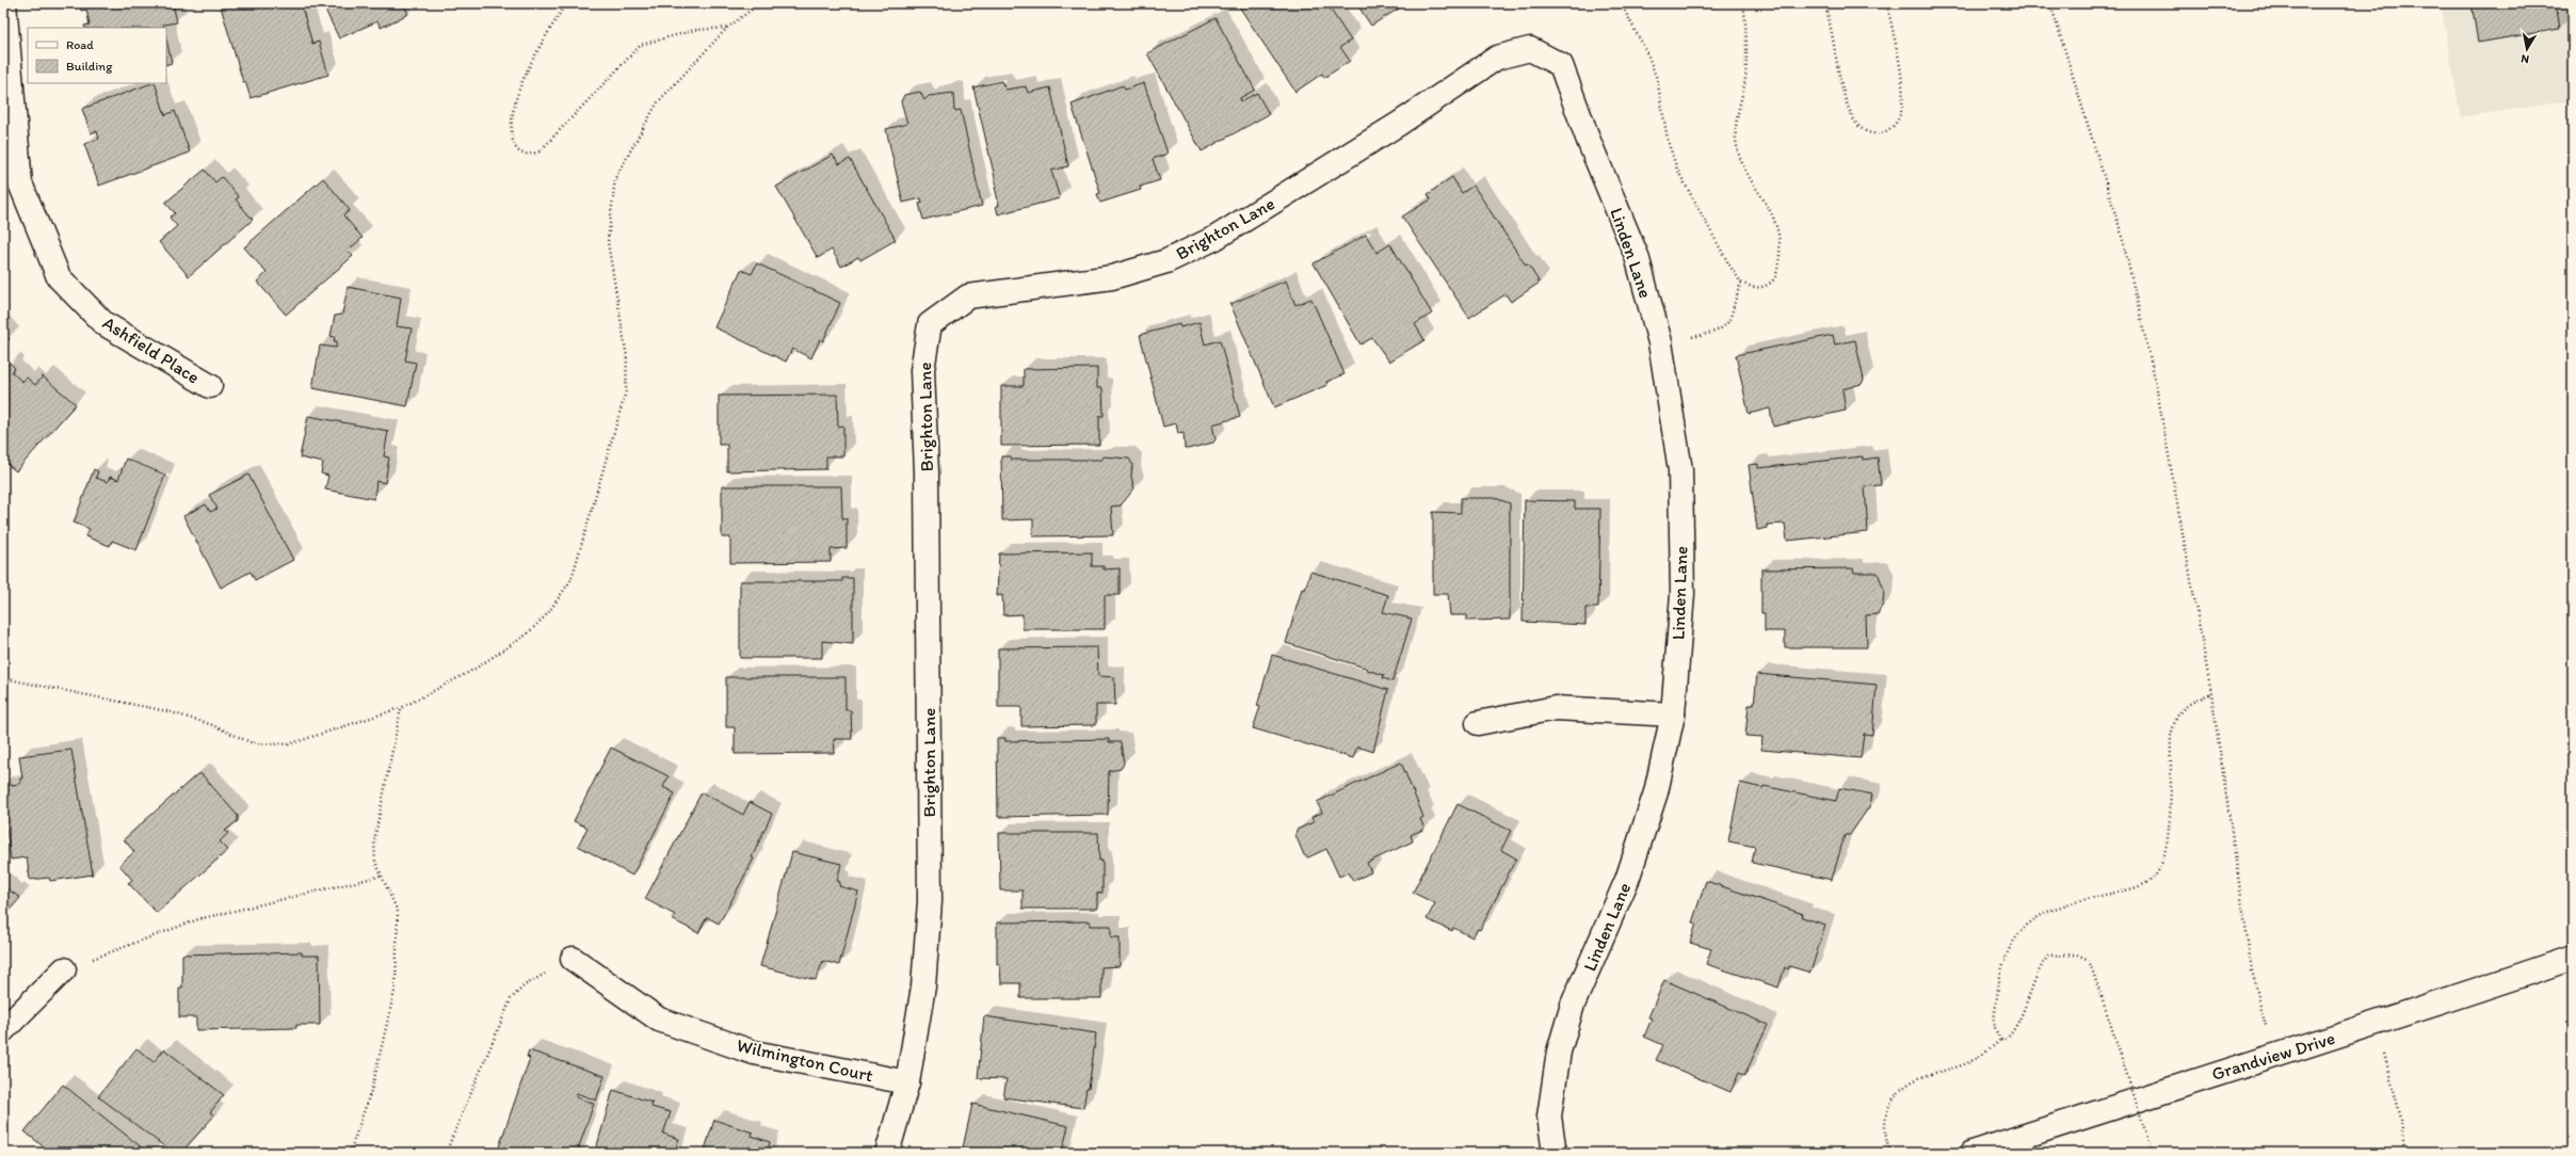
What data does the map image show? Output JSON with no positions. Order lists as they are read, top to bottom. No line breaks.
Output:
{"streets":{"street":["Brighton Lane","Linden Lane","Ashfield Place","Grandview Drive","Wilmington Court"]},"crossings":[["Brighton Lane","Linden Lane"],["Brighton Lane","Wilmington Court"]],"legend":["Road","Building"],"north":"bottom"}
